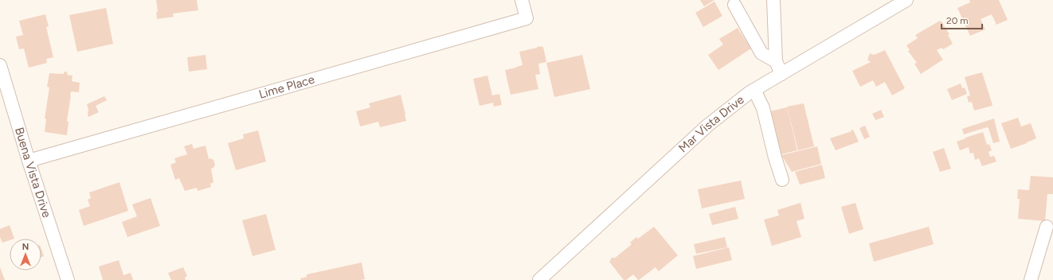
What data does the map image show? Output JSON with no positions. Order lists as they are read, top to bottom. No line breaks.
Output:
{"streets":{"street":["Lime Place","Mar Vista Drive","Buena Vista Drive"]},"crossings":[["Lime Place","Buena Vista Drive"]],"scale_bar":"20 m","north":"top"}
